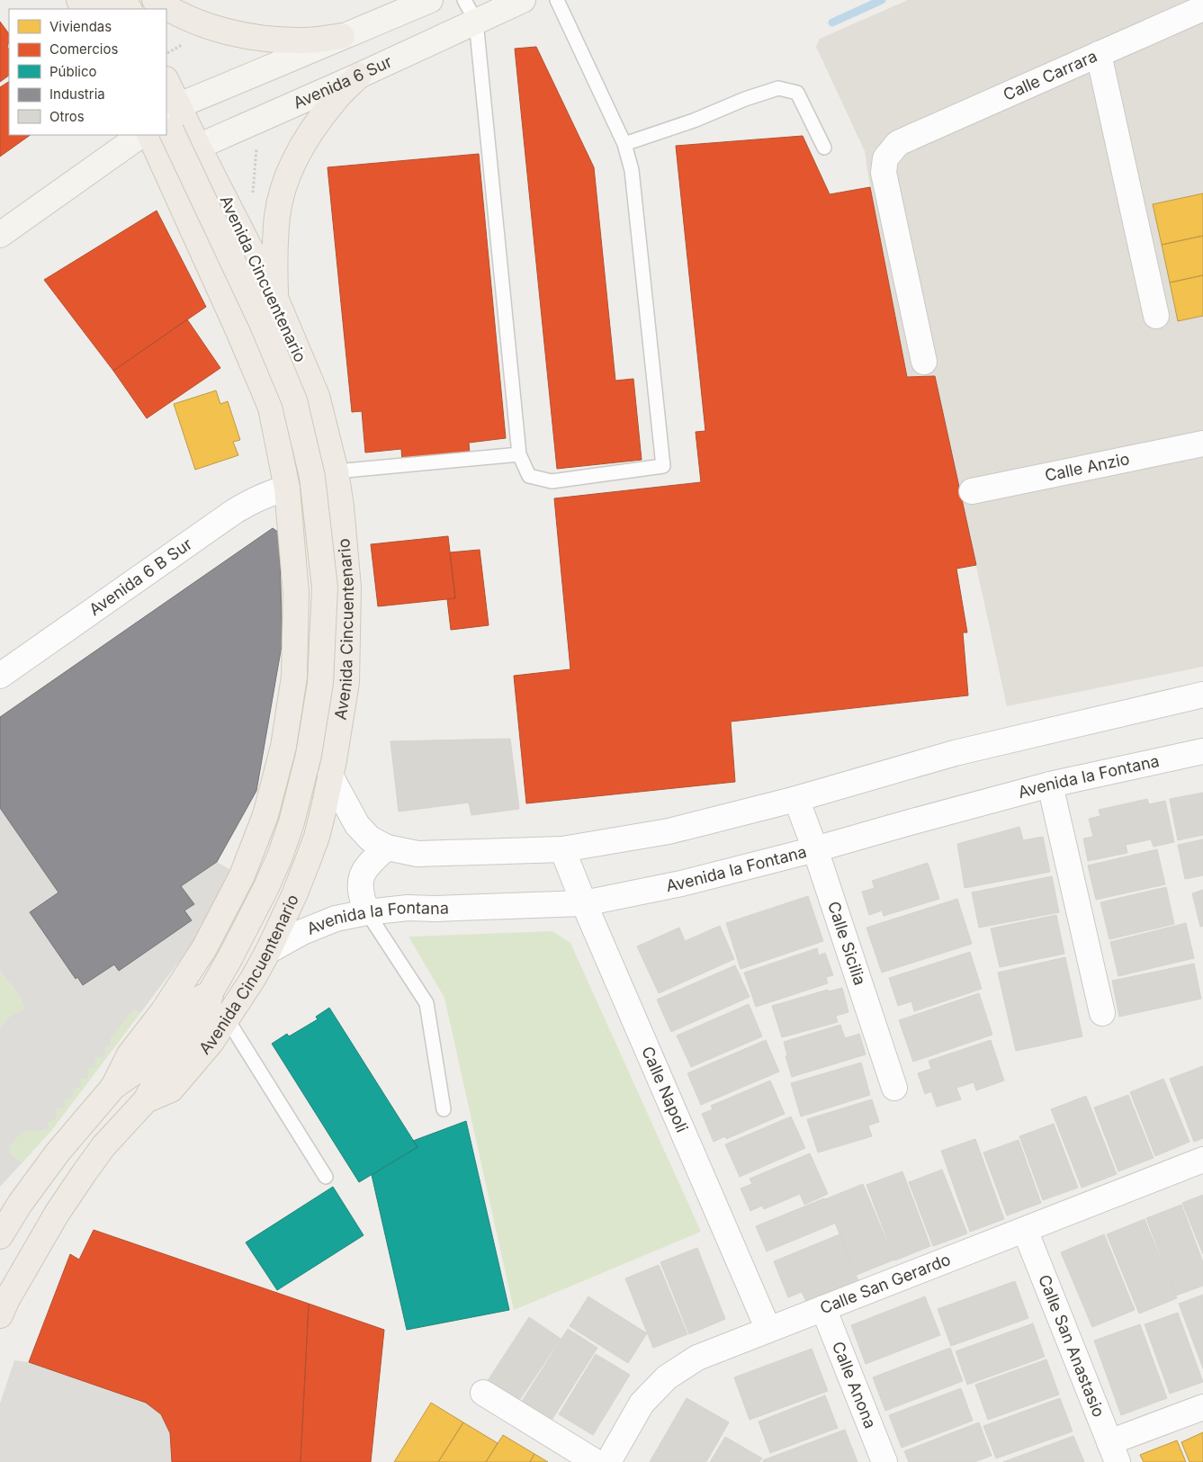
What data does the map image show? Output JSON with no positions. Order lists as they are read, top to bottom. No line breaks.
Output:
{"streets":{"main road":["Avenida 6 Sur","Avenida Cincuentenario"],"street":["Calle Carrara","Calle Anzio","Avenida 6 B Sur","Avenida la Fontana","Calle Sicilia","Calle Napoli","Calle San Gerardo","Calle San Anastasio","Calle Anona"]},"crossings":[["Avenida 6 Sur","Avenida Cincuentenario"],["Avenida Cincuentenario","Avenida 6 B Sur"],["Avenida Cincuentenario","Avenida la Fontana"],["Avenida la Fontana","Calle Sicilia"],["Avenida la Fontana","Calle Napoli"],["Calle Napoli","Calle San Gerardo"],["Calle San Gerardo","Calle San Anastasio"],["Calle San Gerardo","Calle Anona"]],"legend":["Viviendas","Comercios","Público","Industria","Otros"]}
